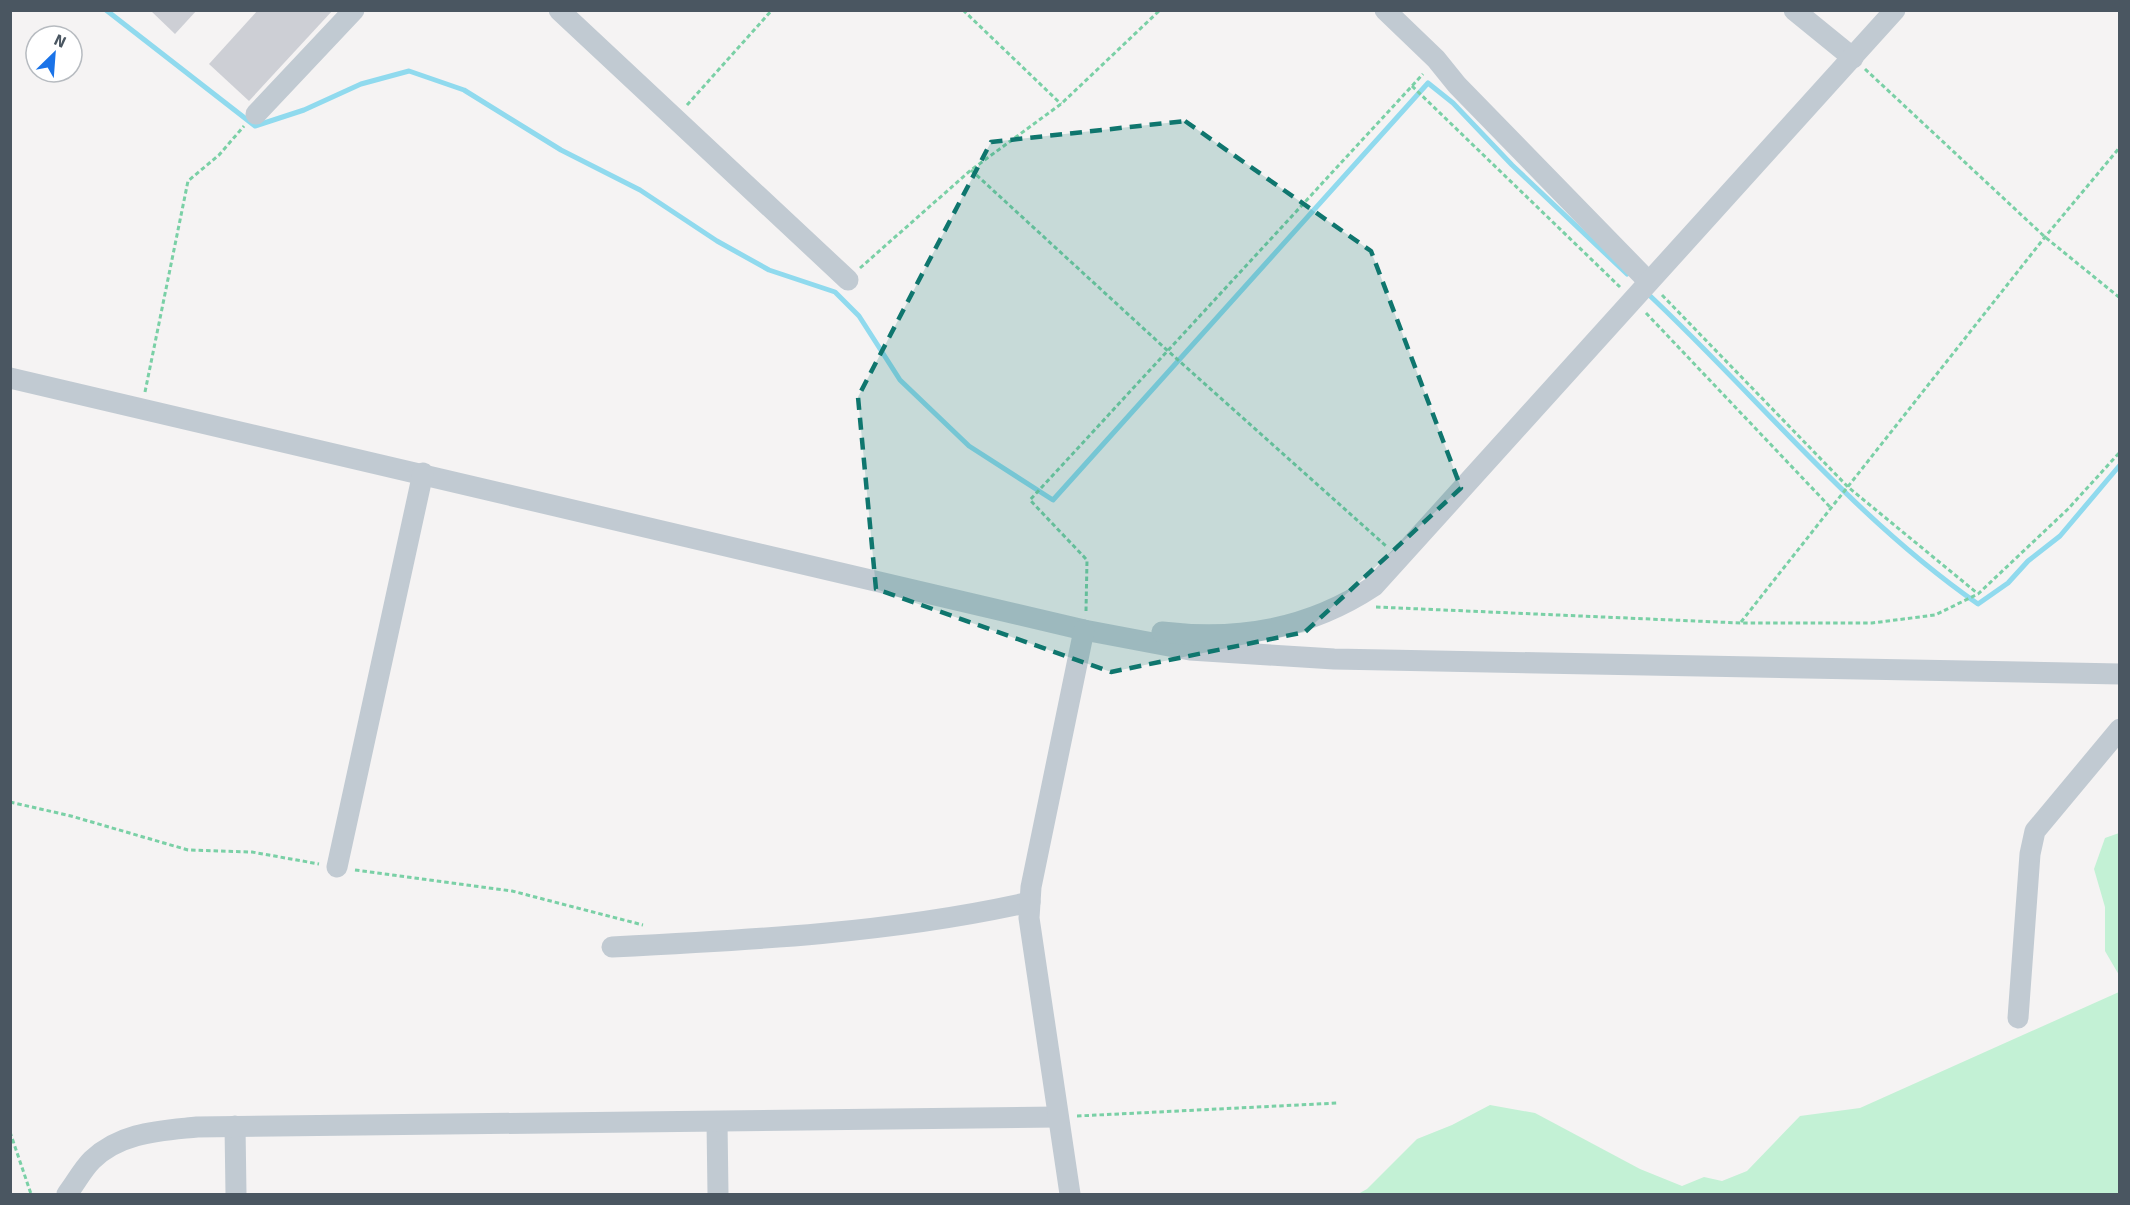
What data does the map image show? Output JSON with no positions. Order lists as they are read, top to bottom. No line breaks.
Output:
{"north":"top right"}
